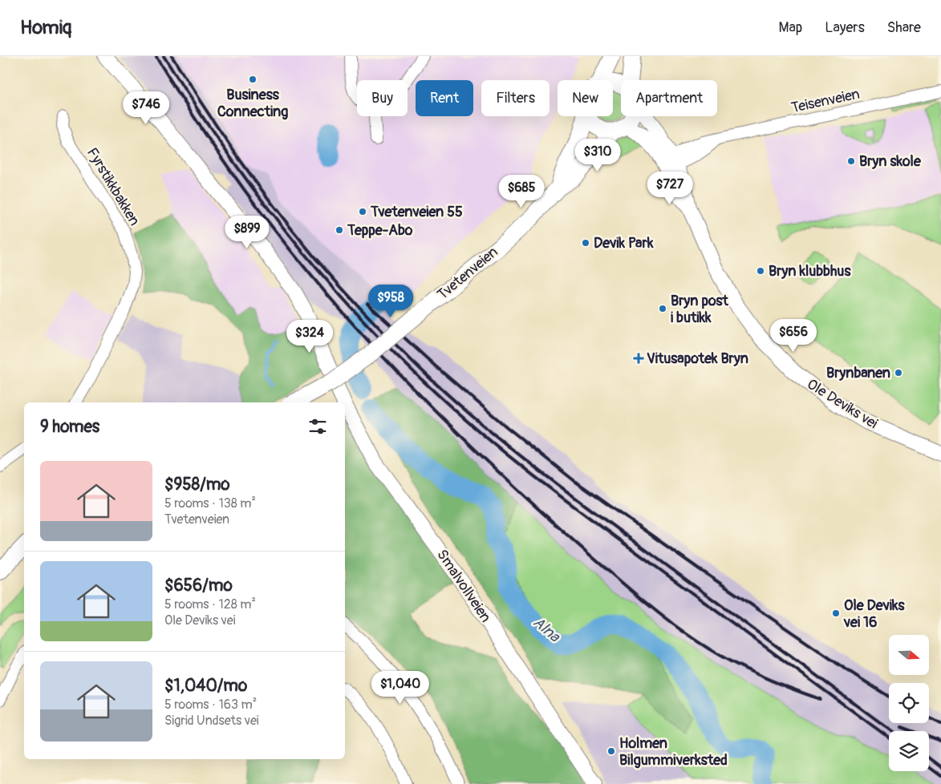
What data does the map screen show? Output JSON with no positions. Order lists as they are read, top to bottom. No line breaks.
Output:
{"streets":{"main road":["Tvetenveien"],"street":["Teisenveien","Fyrstikkbakken","Ole Deviks vei","Smalvollveien"]},"crossings":[["Teisenveien","Ole Deviks vei"],["Tvetenveien","Ole Deviks vei"]],"water":["Alna"],"places":{"other":["Business Connecting","Bryn skole","Tvetenveien 55","Teppe-Abo","Devik Park","Bryn klubbhus","Bryn post i butikk","Brynbanen","Ole Deviks vei 16","Holmen Bilgummiverksted"],"health":["Vitusapotek Bryn"]},"north":"right","page":{"header":"Homiq","nav":["Map","Layers","Share"],"chip":["Buy","Rent","Filters","New","Apartment"],"price":["$746","$310","$727","$685","$899","$958","$656","$324","$1,040"],"heading":"9 homes","list":[{"name":"$958/mo","note":"5 rooms · 138 m² · Tvetenveien"},{"name":"$656/mo","note":"5 rooms · 128 m² · Ole Deviks vei"},{"name":"$1,040/mo","note":"5 rooms · 163 m² · Sigrid Undsets vei"}]}}
